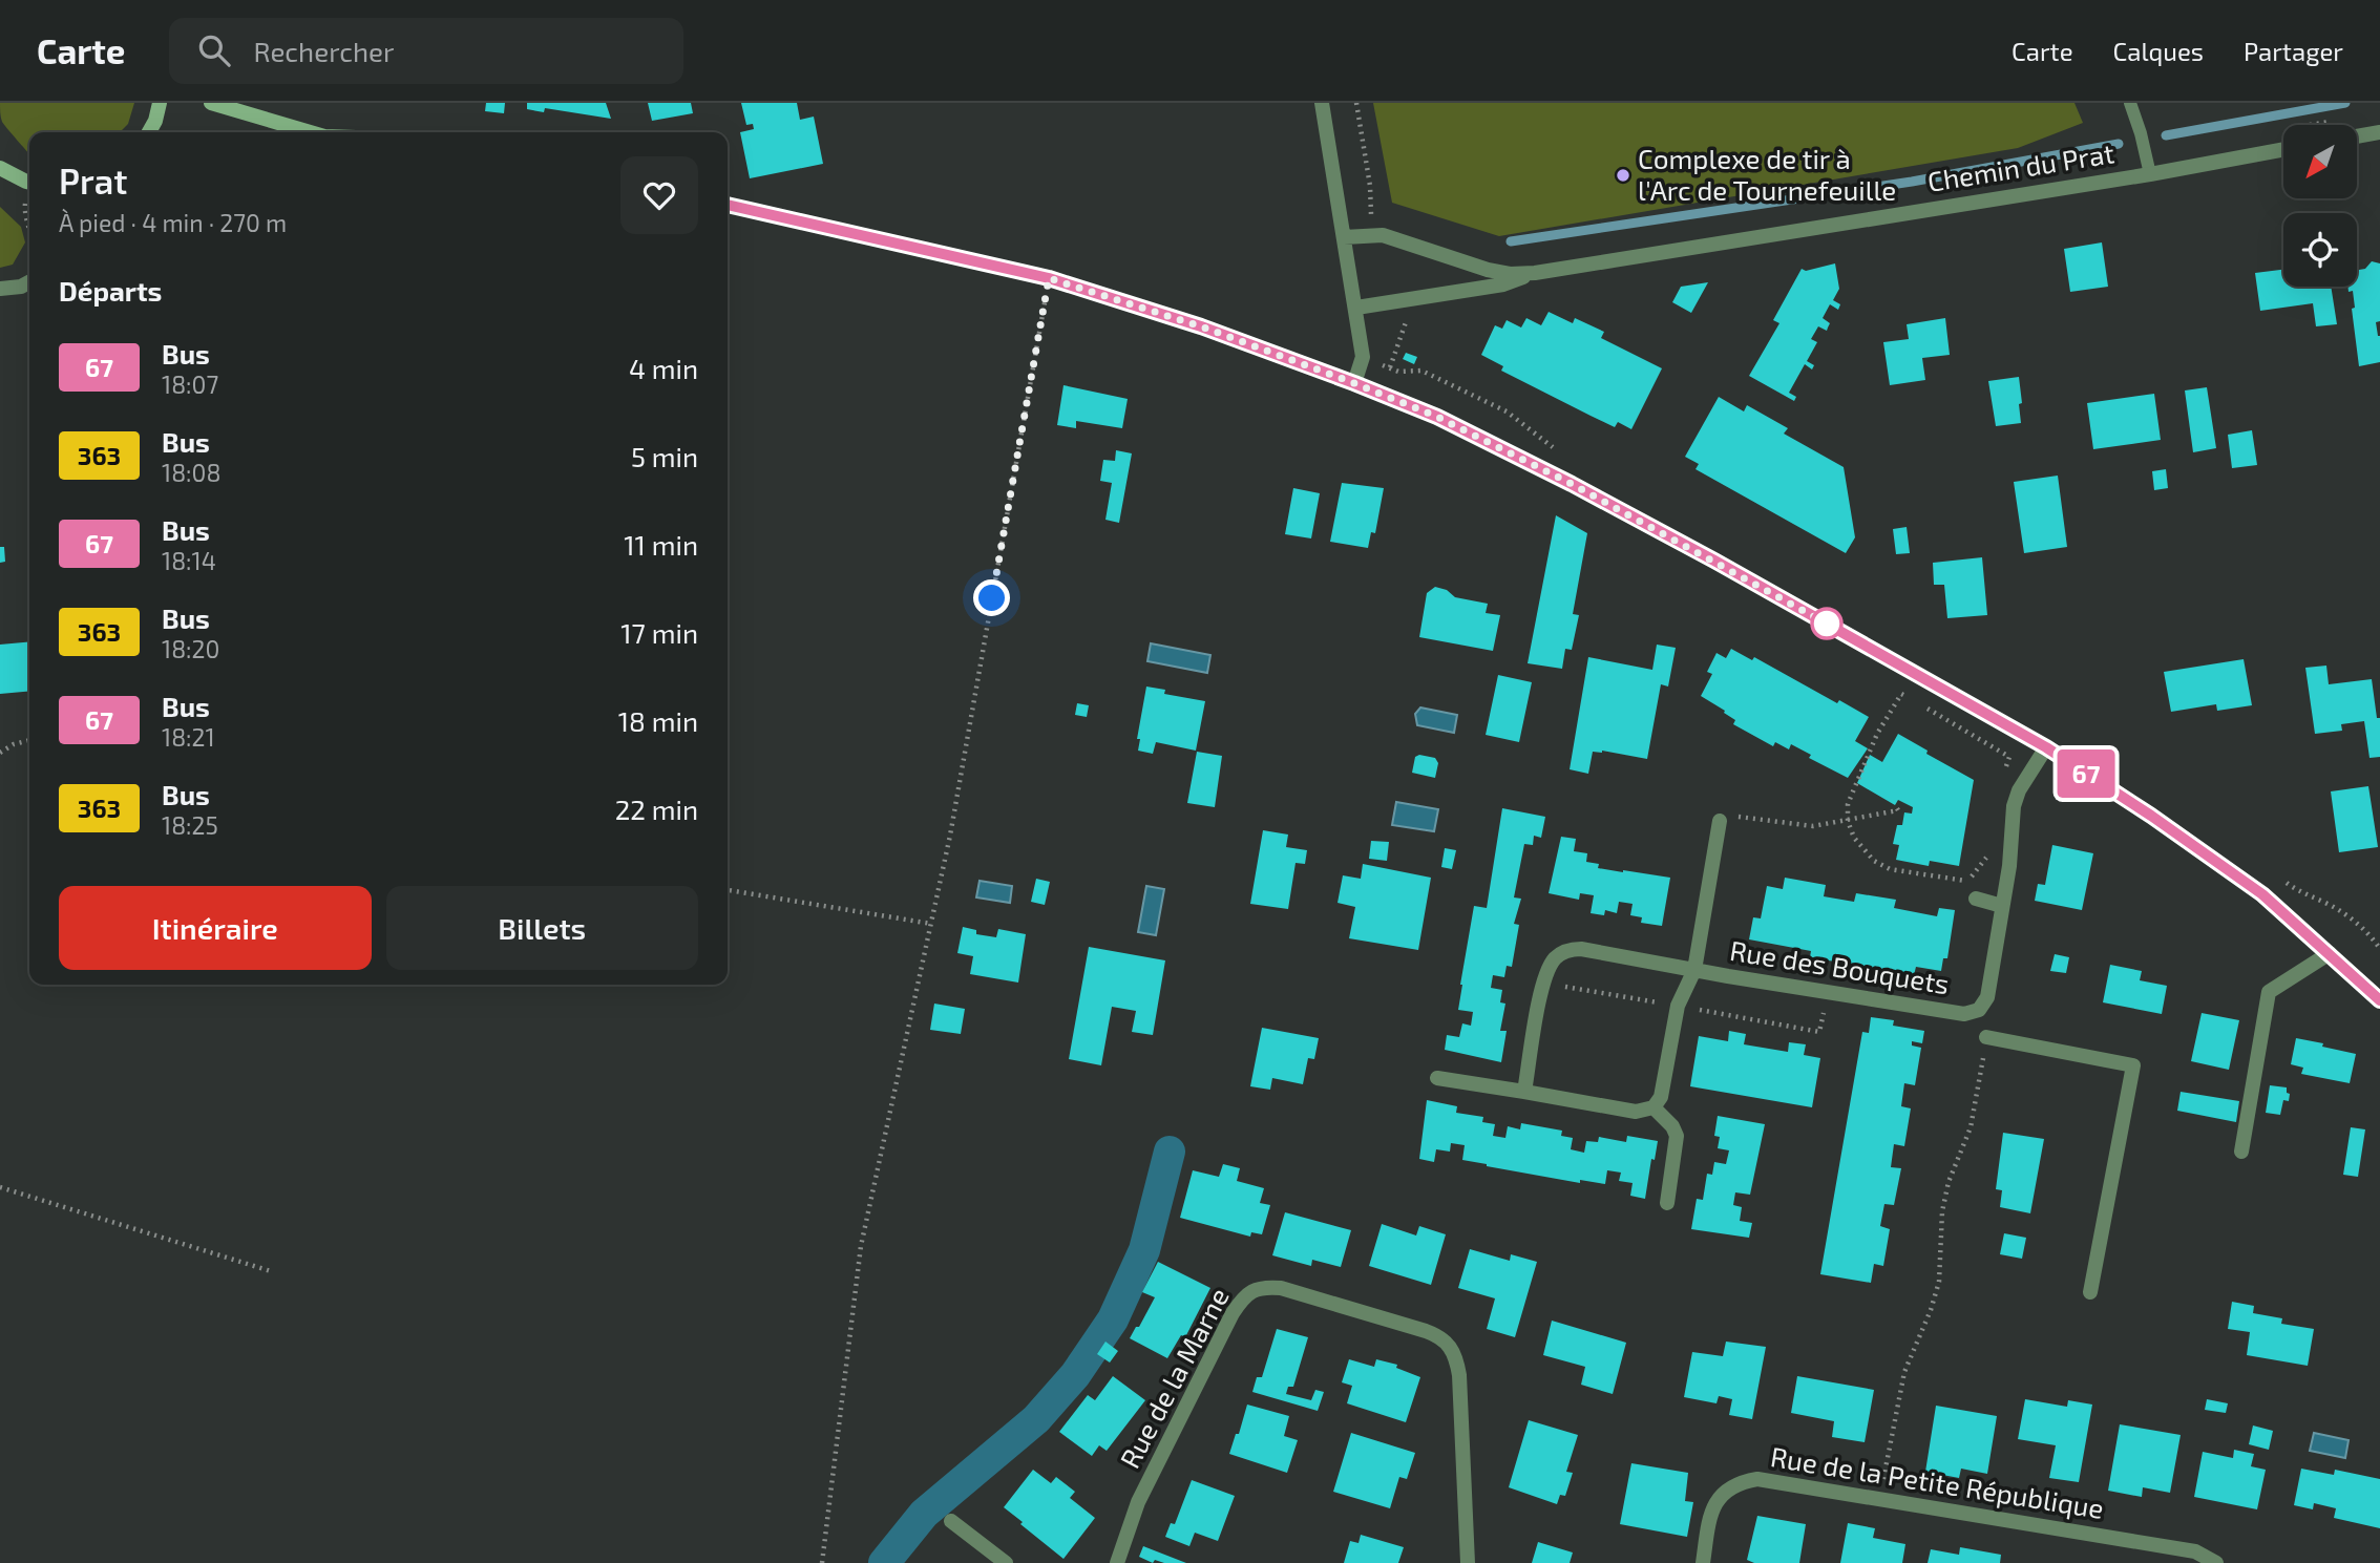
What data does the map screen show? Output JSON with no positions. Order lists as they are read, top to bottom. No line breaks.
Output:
{"streets":{"street":["Chemin du Prat","Rue des Bouquets","Rue de la Marne","Rue de la Petite République"]},"places":["Complexe de tir à l'Arc de Tournefeuille"],"lines":["bus line 67"],"north":"bottom left","page":{"header":"Carte","search":"Rechercher","nav":["Carte","Calques","Partager"],"on_map":"67","heading":[["Prat","À pied · 4 min · 270 m"],"Départs"],"list":[{"mark":"67","name":"Bus","note":"18:07","value":"4 min"},{"mark":"363","name":"Bus","note":"18:08","value":"5 min"},{"mark":"67","name":"Bus","note":"18:14","value":"11 min"},{"mark":"363","name":"Bus","note":"18:20","value":"17 min"},{"mark":"67","name":"Bus","note":"18:21","value":"18 min"},{"mark":"363","name":"Bus","note":"18:25","value":"22 min"}],"buttons":["Itinéraire","Billets"]}}
